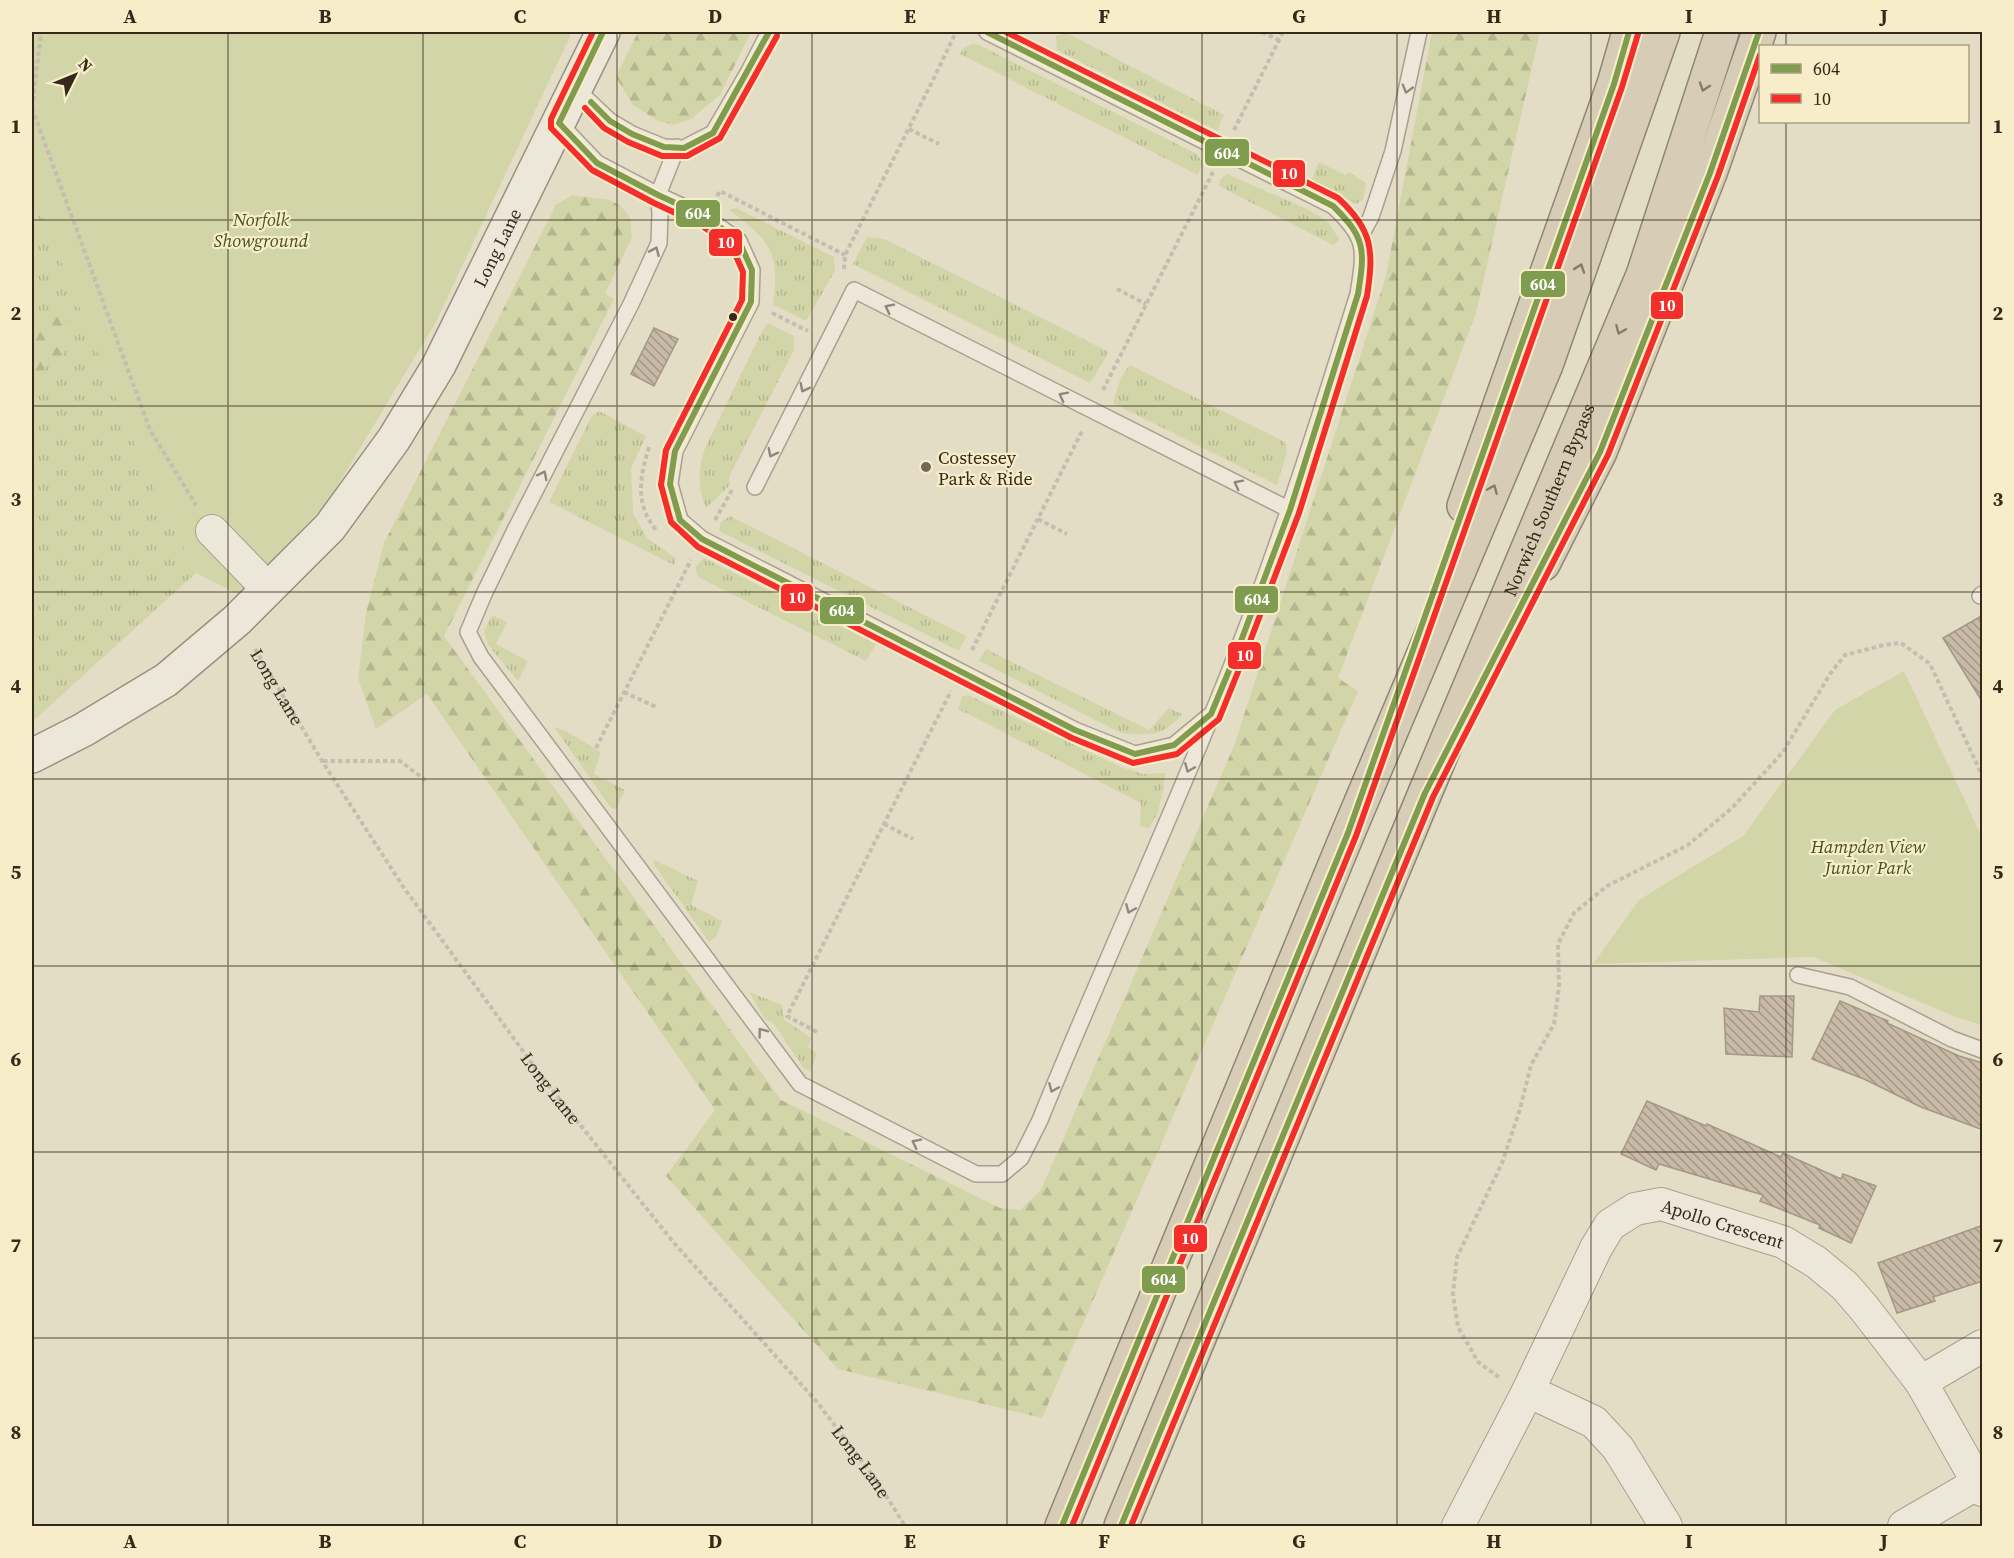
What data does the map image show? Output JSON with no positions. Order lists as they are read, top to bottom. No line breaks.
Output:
{"streets":{"highway":["Norwich Southern Bypass"],"street":["Long Lane","Apollo Crescent"]},"parks":["Norfolk Showground","Hampden View Junior Park"],"places":["Costessey Park & Ride"],"lines":["transit line 604","transit line 10"],"legend":["604","10"],"north":"top right","grid":{"columns":["A","B","C","D","E","F","G","H","I","J"],"rows":["1","2","3","4","5","6","7","8"]}}
